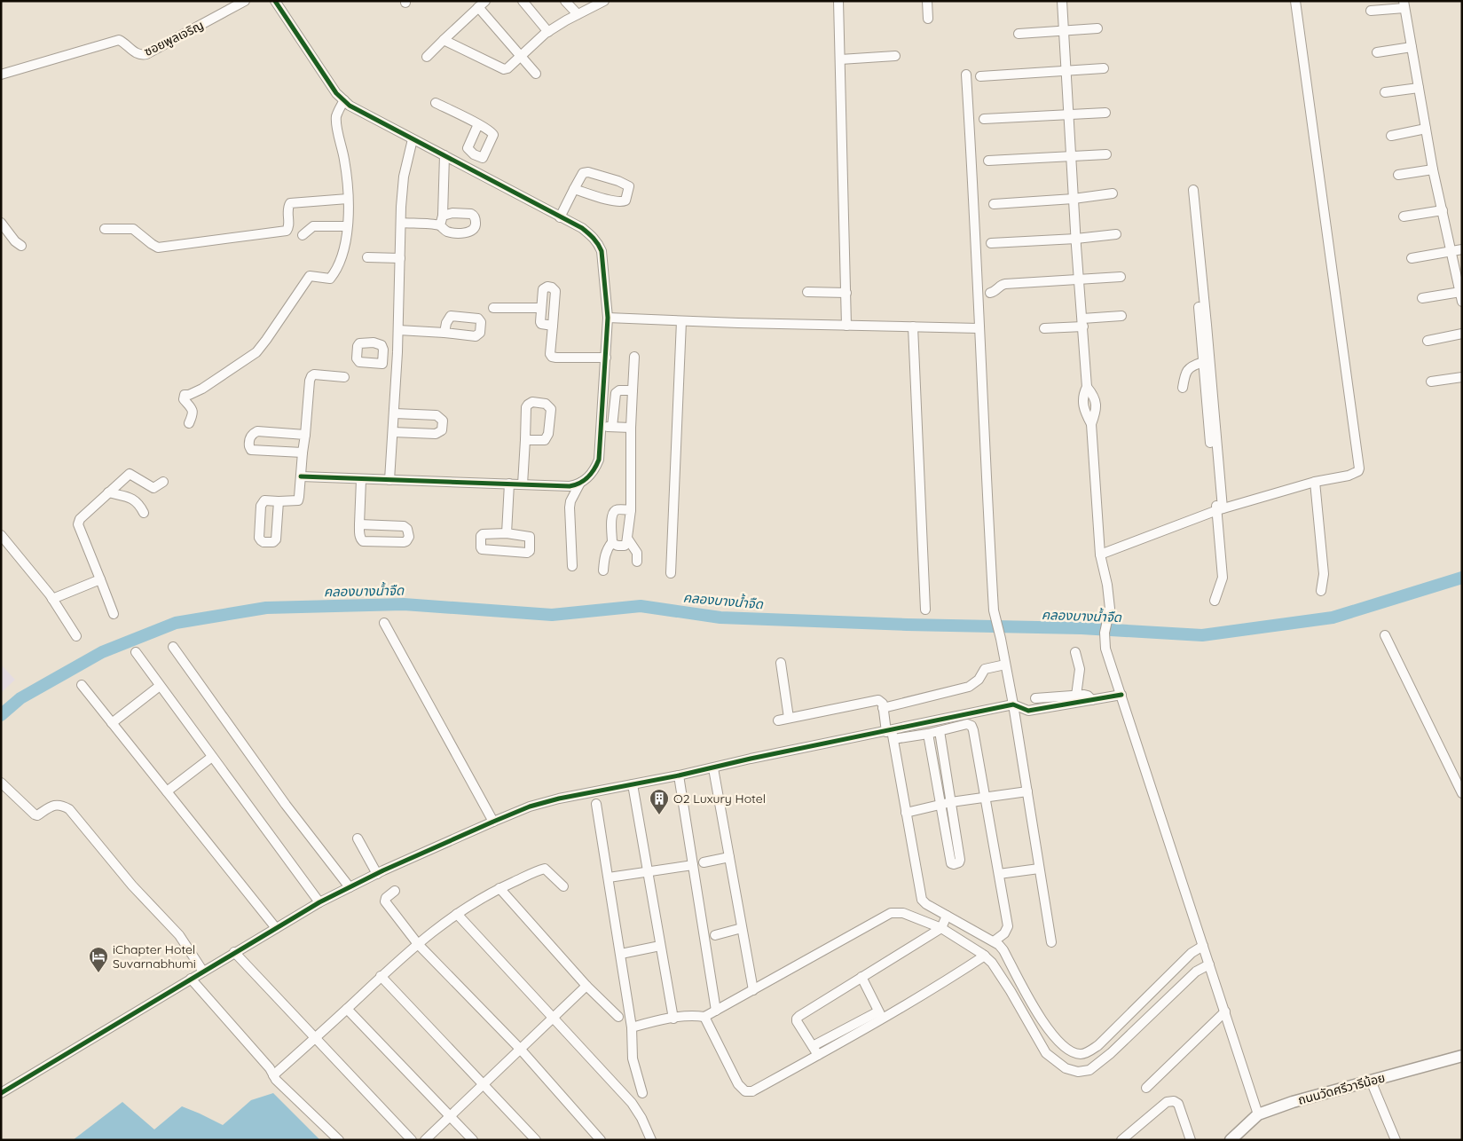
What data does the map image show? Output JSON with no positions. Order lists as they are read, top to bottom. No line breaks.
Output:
{"streets":{"main road":["ถนนวัดศรีวารีน้อย"],"street":["ซอยพูลเจริญ"]},"water":["คลองบางน้ำจืด"],"places":{"building":["O2 Luxury Hotel"],"hotel":["iChapter Hotel Suvarnabhumi"]}}
